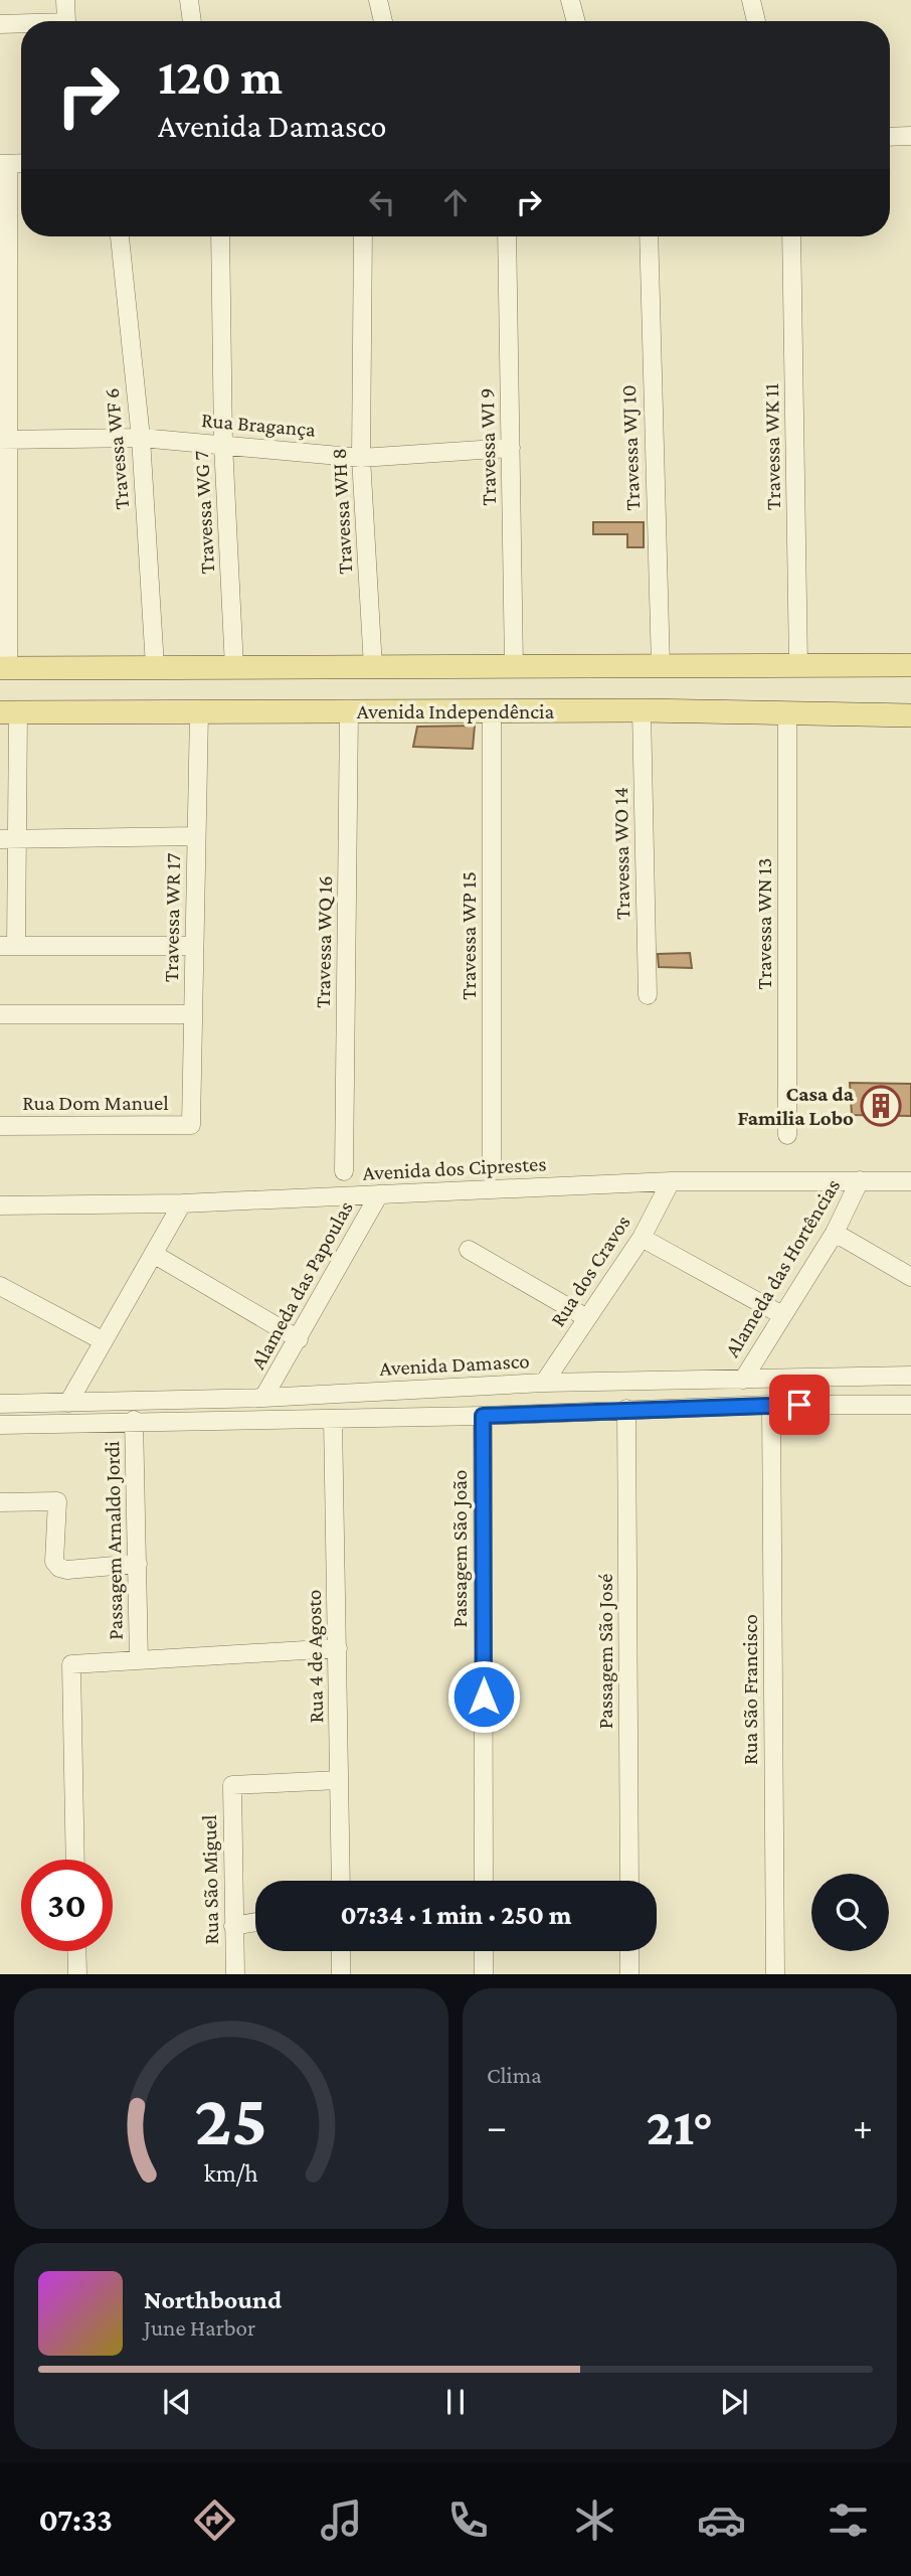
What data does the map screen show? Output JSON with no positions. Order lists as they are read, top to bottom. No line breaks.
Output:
{"streets":{"main road":["Avenida Independência"],"street":["Rua Bragança","Travessa WI 9","Travessa WK 11","Travessa WJ 10","Travessa WF 6","Travessa WH 8","Travessa WG 7","Travessa WO 14","Travessa WR 17","Travessa WN 13","Travessa WP 15","Travessa WQ 16","Rua Dom Manuel","Avenida dos Ciprestes","Alameda das Hortências","Rua dos Cravos","Alameda das Papoulas","Avenida Damasco","Passagem Arnaldo Jordi","Passagem São João","Passagem São José","Rua 4 de Agosto","Rua São Francisco","Rua São Miguel"]},"crossings":[["Rua Bragança","Travessa WI 9"],["Rua Bragança","Travessa WF 6"],["Rua Bragança","Travessa WH 8"],["Rua Bragança","Travessa WG 7"],["Avenida Independência","Travessa WO 14"],["Avenida Independência","Travessa WR 17"],["Avenida Independência","Travessa WN 13"],["Avenida Independência","Travessa WP 15"],["Avenida Independência","Travessa WQ 16"],["Travessa WR 17","Rua Dom Manuel"],["Avenida dos Ciprestes","Alameda das Hortências"],["Avenida dos Ciprestes","Rua dos Cravos"],["Avenida dos Ciprestes","Alameda das Papoulas"],["Alameda das Hortências","Avenida Damasco"],["Rua dos Cravos","Avenida Damasco"],["Alameda das Papoulas","Avenida Damasco"],["Rua 4 de Agosto","Rua São Miguel"]],"places":{"building":["Casa da Familia Lobo"]},"page":{"turn":["120 m","Avenida Damasco"],"limit":"30","trip":"07:34 · 1 min · 250 m","tile":"Clima","heat":["−","21°","+"],"song":["Northbound","June Harbor"],"tabs":"07:33","gauge":["25","km/h"]}}
